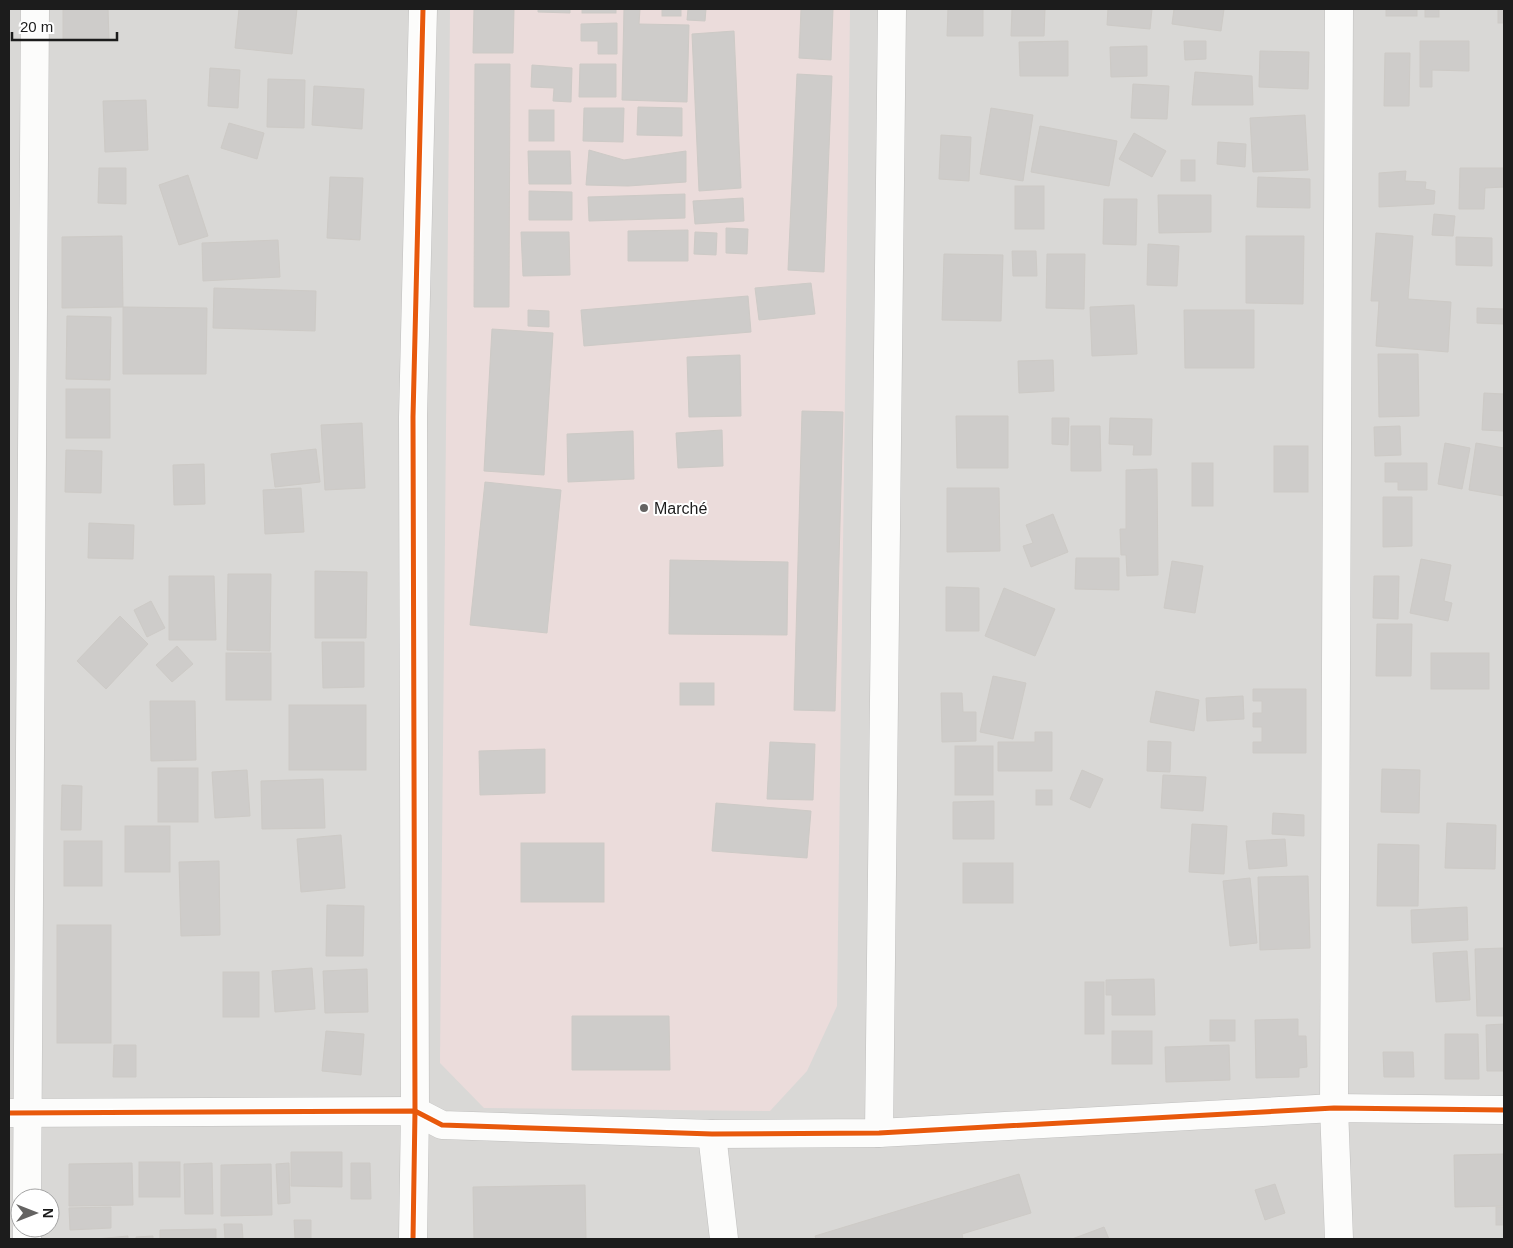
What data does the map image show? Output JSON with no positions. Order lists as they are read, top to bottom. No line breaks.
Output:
{"places":["Marché"],"scale_bar":"20 m","north":"right"}
